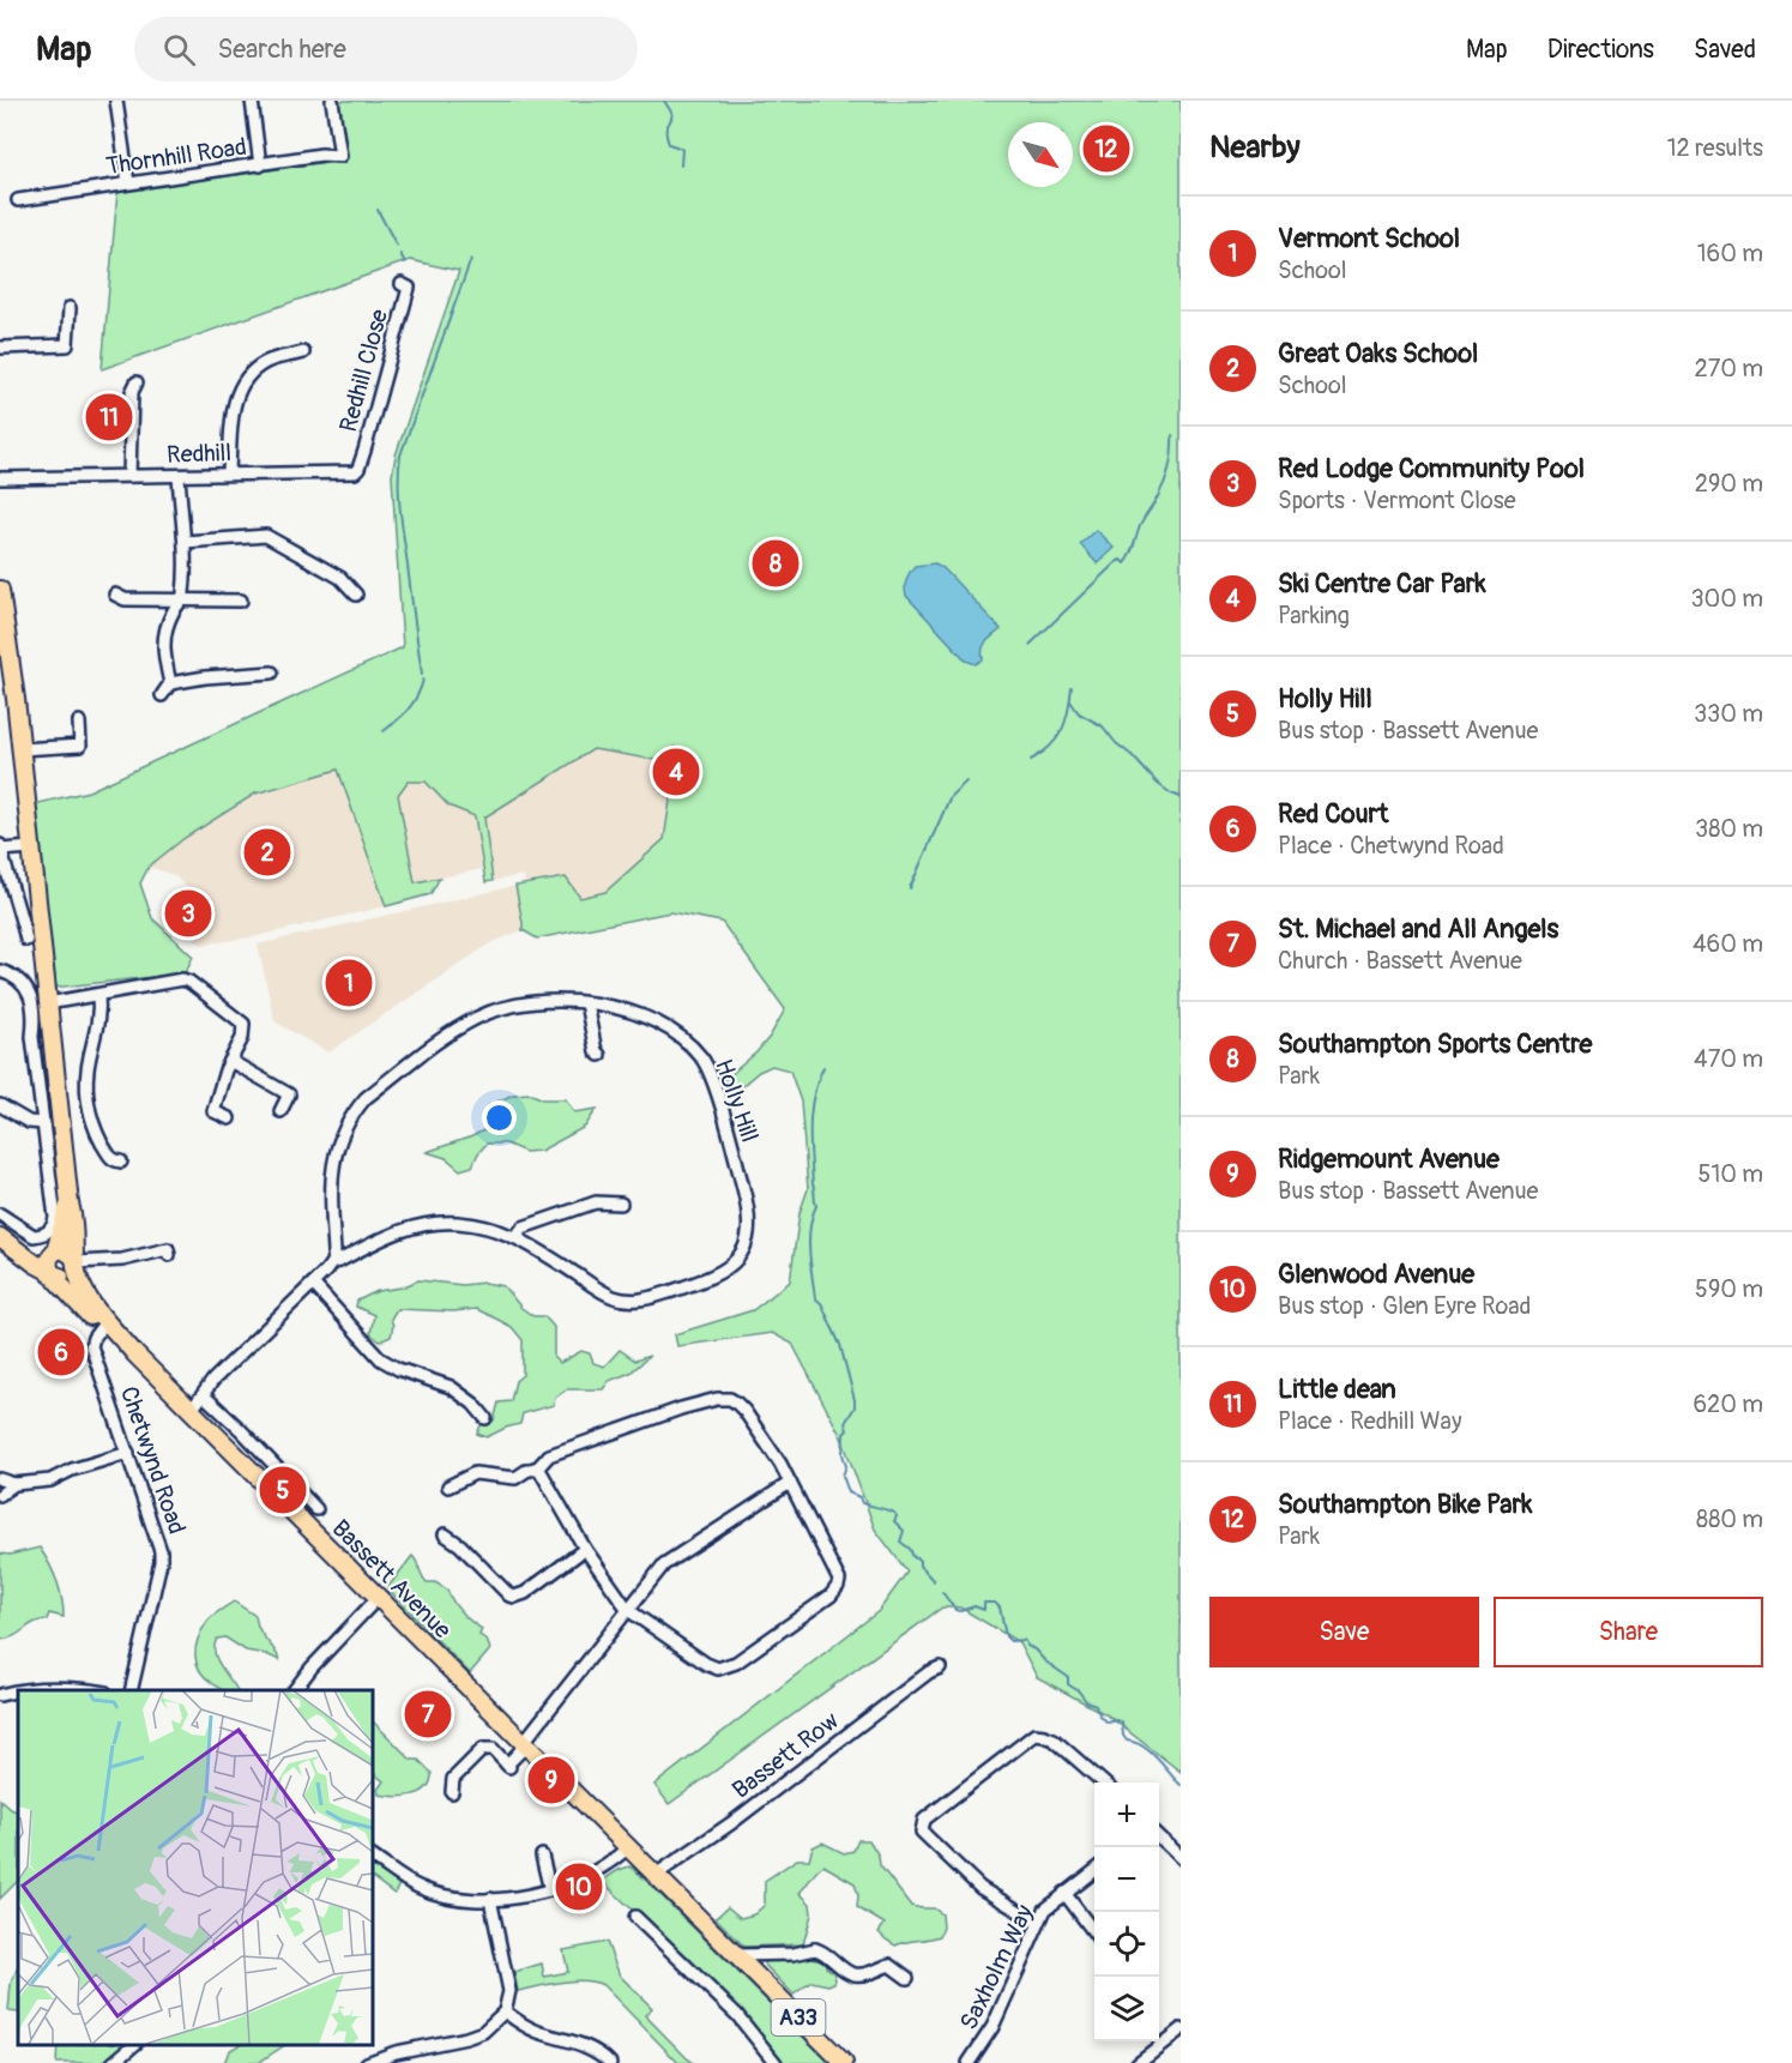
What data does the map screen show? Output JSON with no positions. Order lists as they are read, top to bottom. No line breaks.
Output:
{"streets":{"main road":["Bassett Avenue","A33"],"street":["Thornhill Road","Redhill Close","Redhill","Holly Hill","Chetwynd Road","Bassett Row","Saxholm Way"]},"crossings":[["Redhill Close","Redhill"],["Holly Hill","Bassett Avenue"],["Chetwynd Road","Bassett Avenue"],["Bassett Avenue","Bassett Row"]],"north":"bottom right","page":{"header":"Map","search":"Search here","nav":["Map","Directions","Saved"],"heading":["Nearby","12 results"],"pins":["12","11","8","4","2","3","1","6","5","7","9","10"],"list":[{"mark":"1","name":"Vermont School","note":"School","value":"160 m"},{"mark":"2","name":"Great Oaks School","note":"School","value":"270 m"},{"mark":"3","name":"Red Lodge Community Pool","note":"Sports · Vermont Close","value":"290 m"},{"mark":"4","name":"Ski Centre Car Park","note":"Parking","value":"300 m"},{"mark":"5","name":"Holly Hill","note":"Bus stop · Bassett Avenue","value":"330 m"},{"mark":"6","name":"Red Court","note":"Place · Chetwynd Road","value":"380 m"},{"mark":"7","name":"St. Michael and All Angels","note":"Church · Bassett Avenue","value":"460 m"},{"mark":"8","name":"Southampton Sports Centre","note":"Park","value":"470 m"},{"mark":"9","name":"Ridgemount Avenue","note":"Bus stop · Bassett Avenue","value":"510 m"},{"mark":"10","name":"Glenwood Avenue","note":"Bus stop · Glen Eyre Road","value":"590 m"},{"mark":"11","name":"Little dean","note":"Place · Redhill Way","value":"620 m"},{"mark":"12","name":"Southampton Bike Park","note":"Park","value":"880 m"}],"buttons":["Save","Share"],"map_buttons":["+","−"]}}
